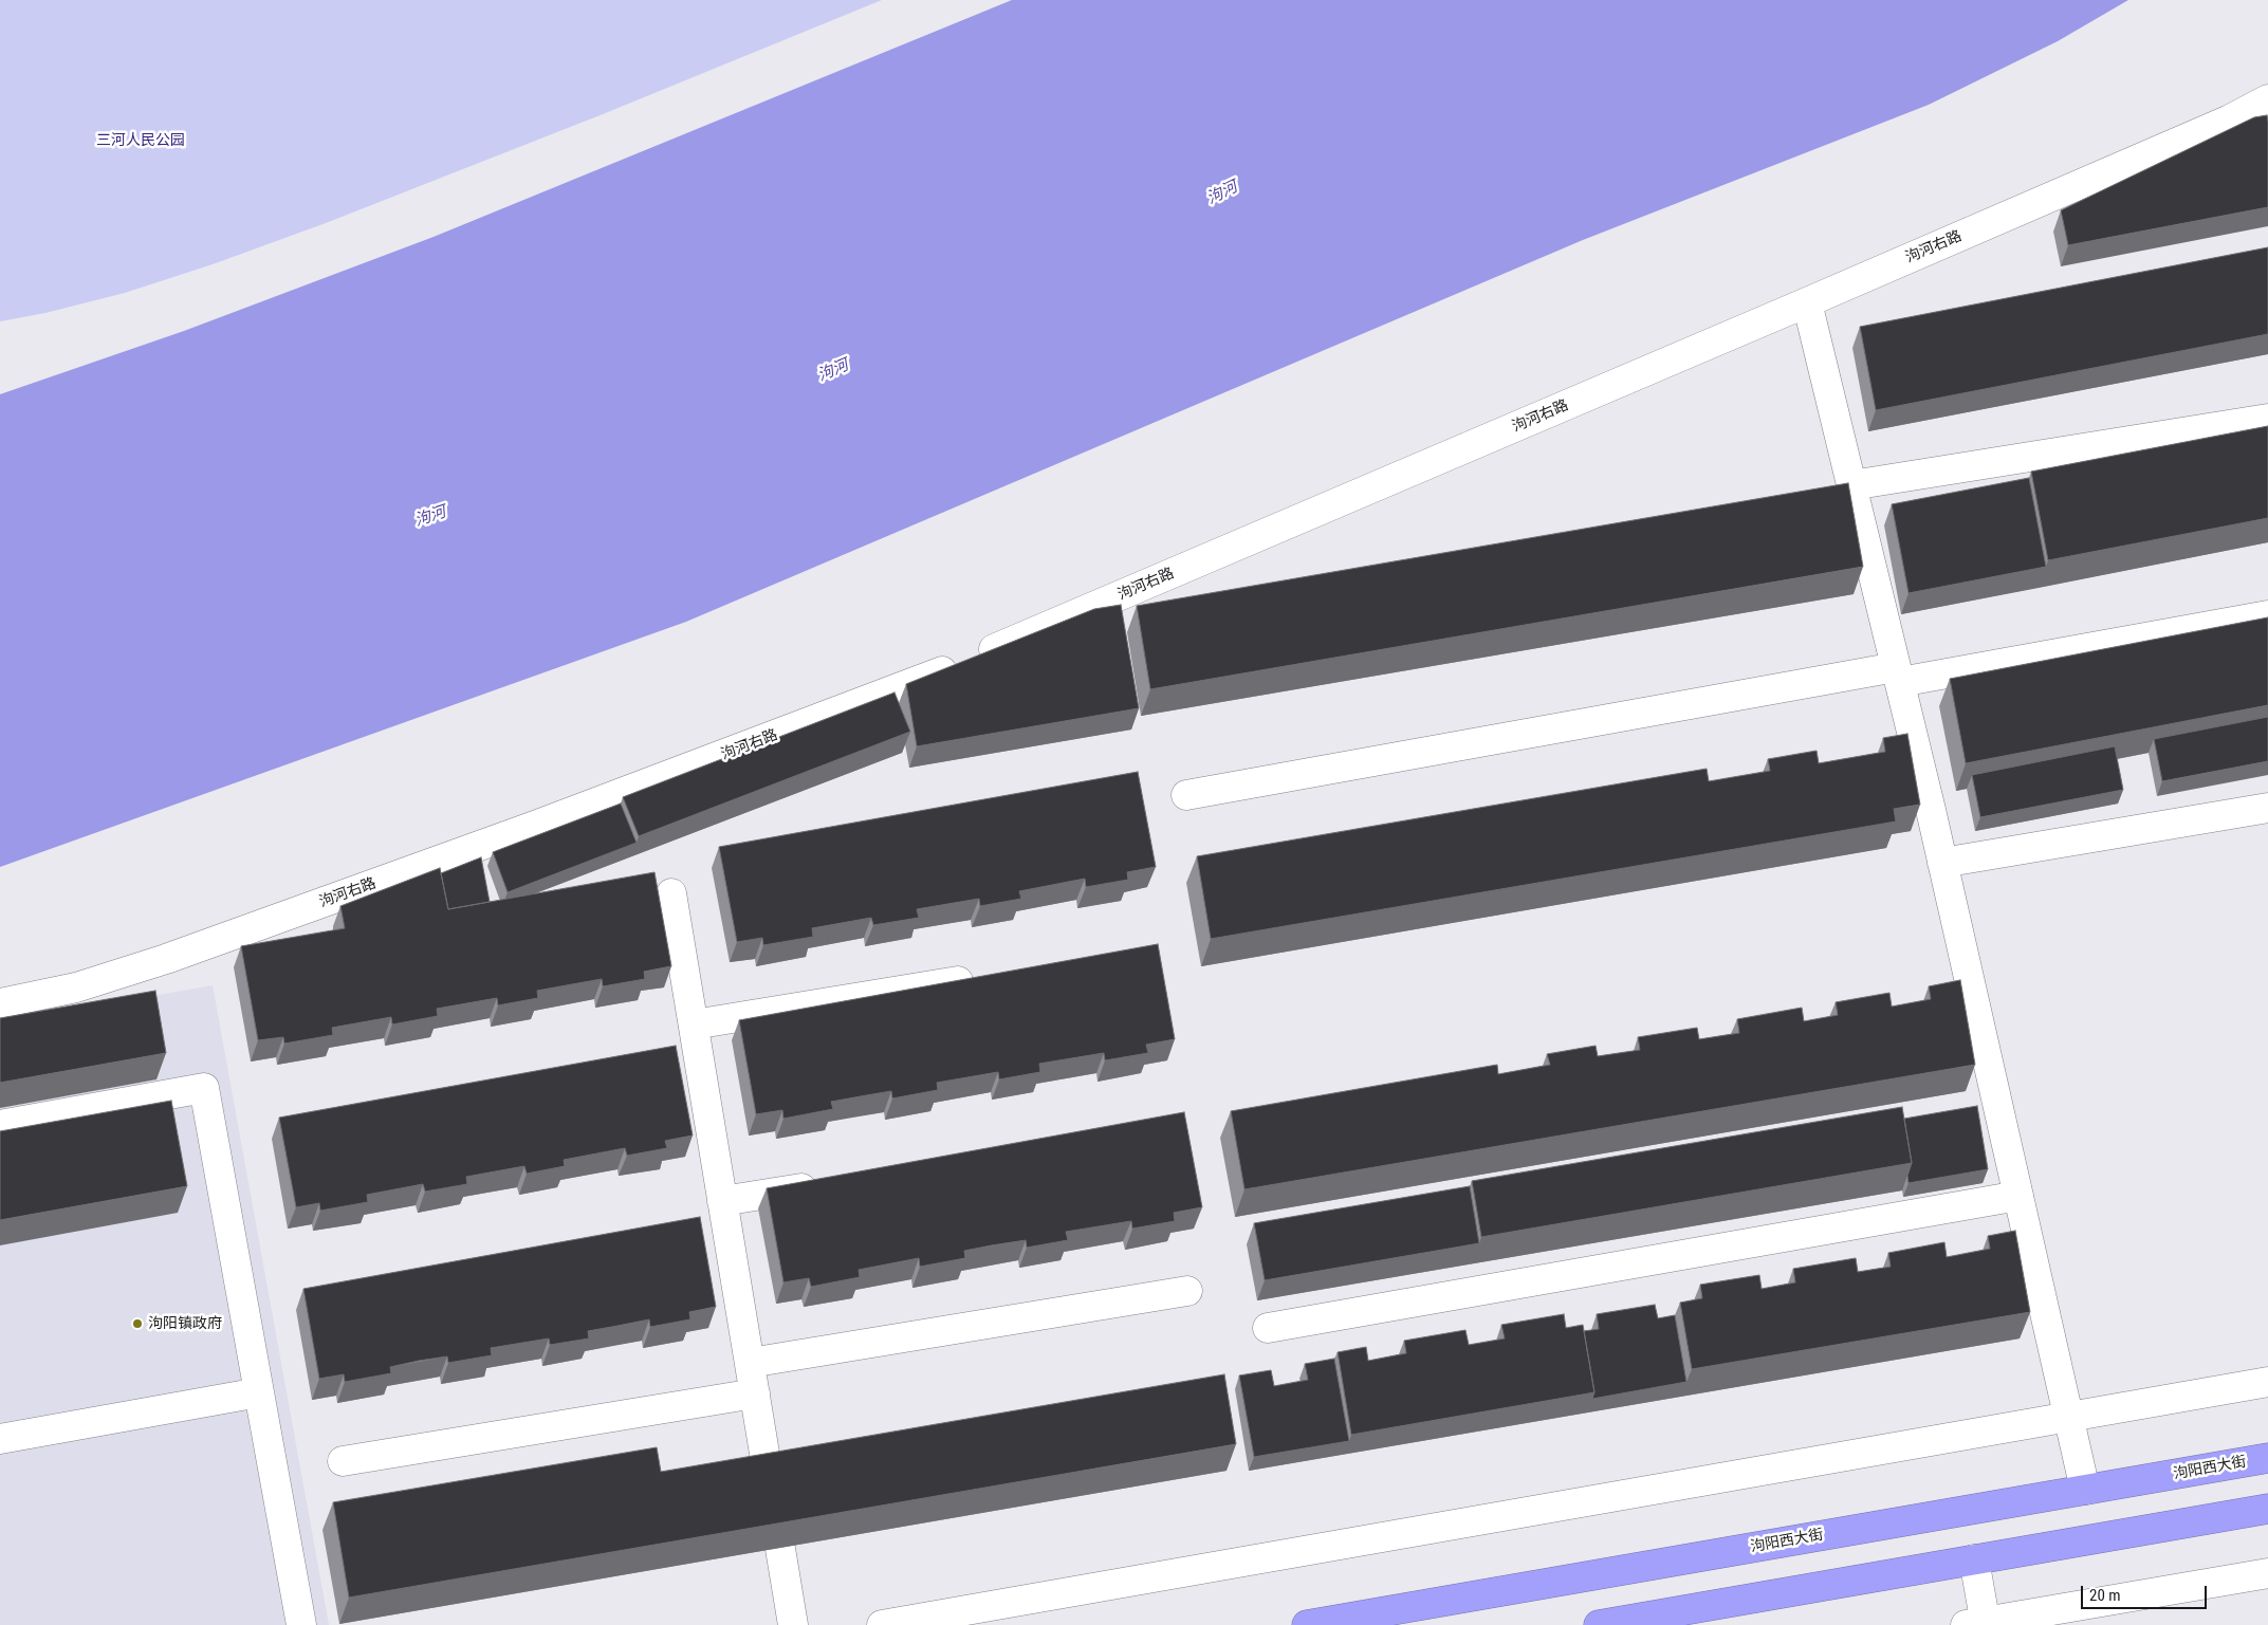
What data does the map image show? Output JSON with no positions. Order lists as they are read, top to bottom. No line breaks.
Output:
{"streets":{"highway":["泃阳西大街"],"street":["泃河右路"]},"water":["泃河"],"parks":["三河人民公园"],"places":["泃阳镇政府"],"scale_bar":"20 m"}
